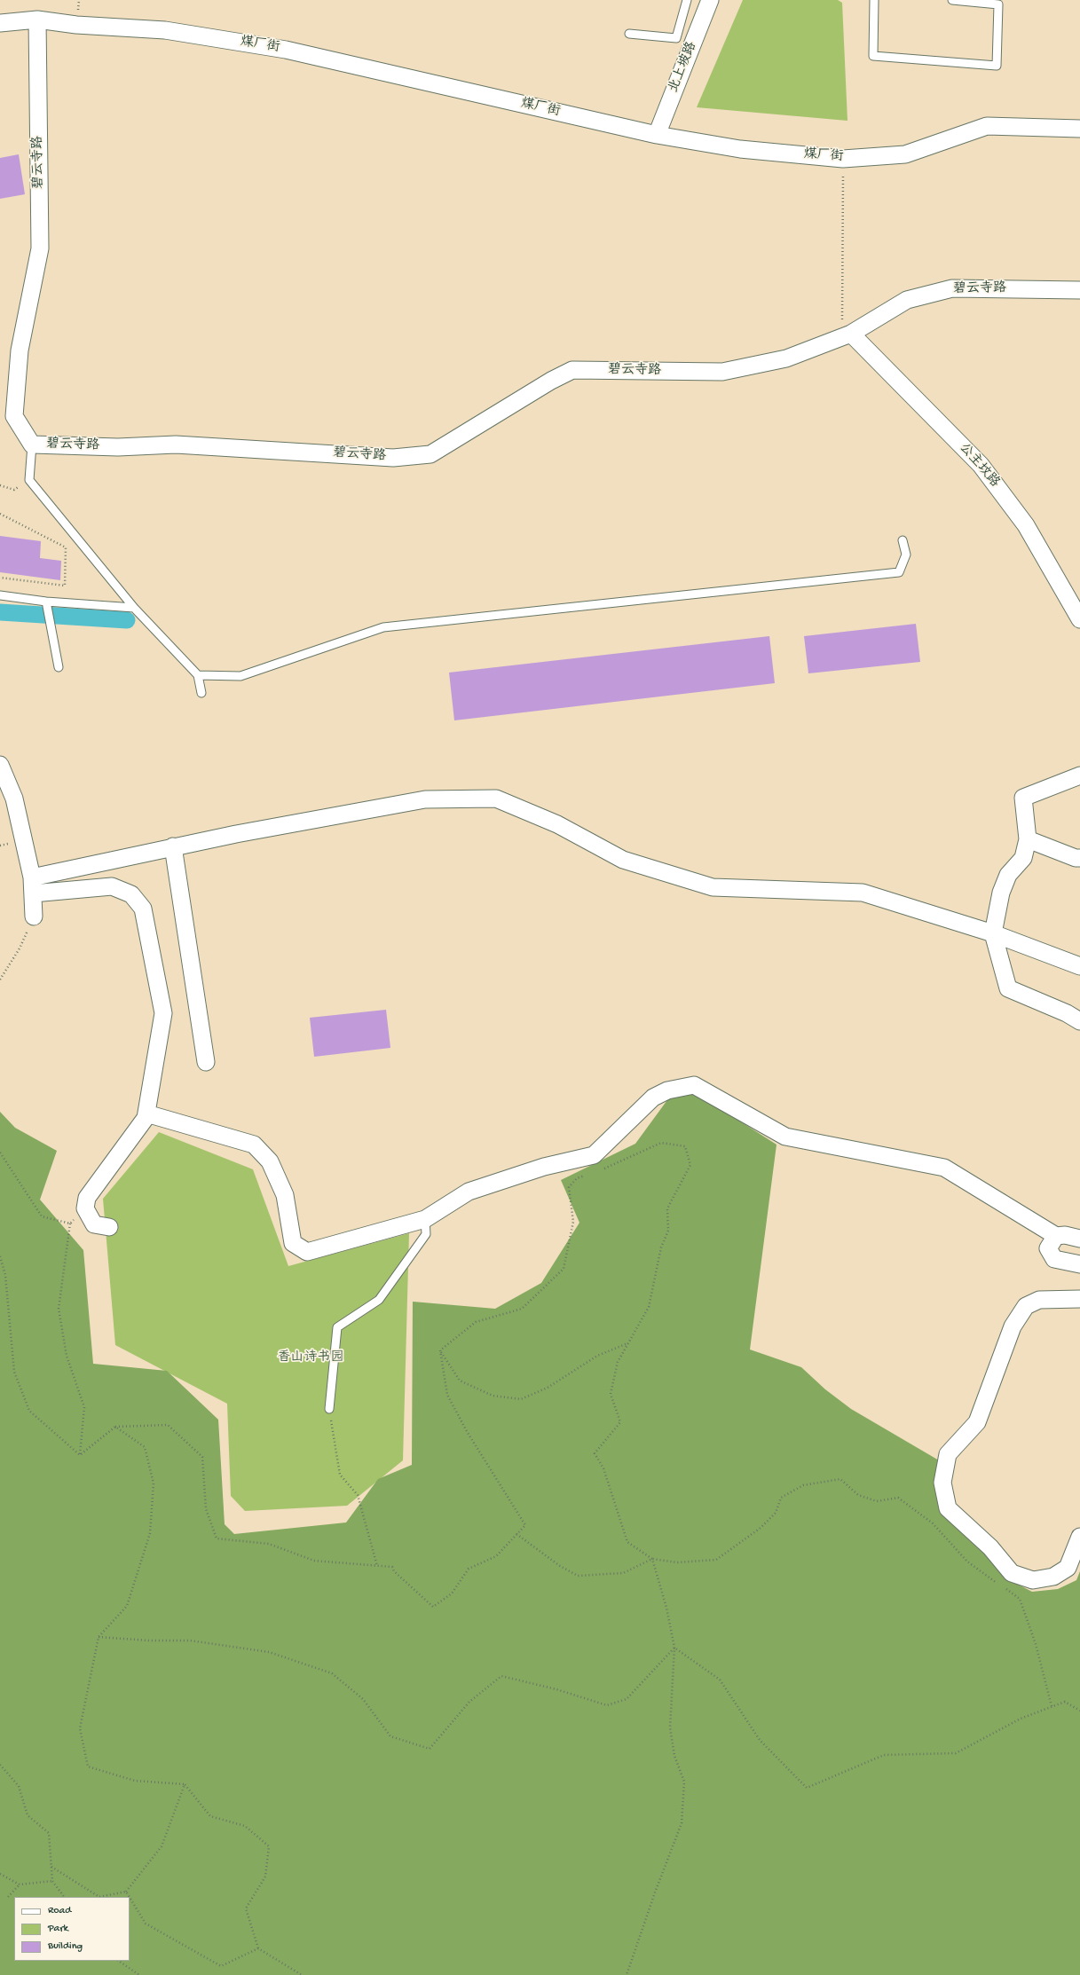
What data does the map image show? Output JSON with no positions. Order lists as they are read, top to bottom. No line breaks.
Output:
{"streets":{"street":["煤厂街","北上坡路","碧云寺路","公主坟路"]},"crossings":[["煤厂街","北上坡路"],["煤厂街","碧云寺路"],["碧云寺路","公主坟路"]],"parks":["香山诗书园"],"legend":["Road","Park","Building"]}
